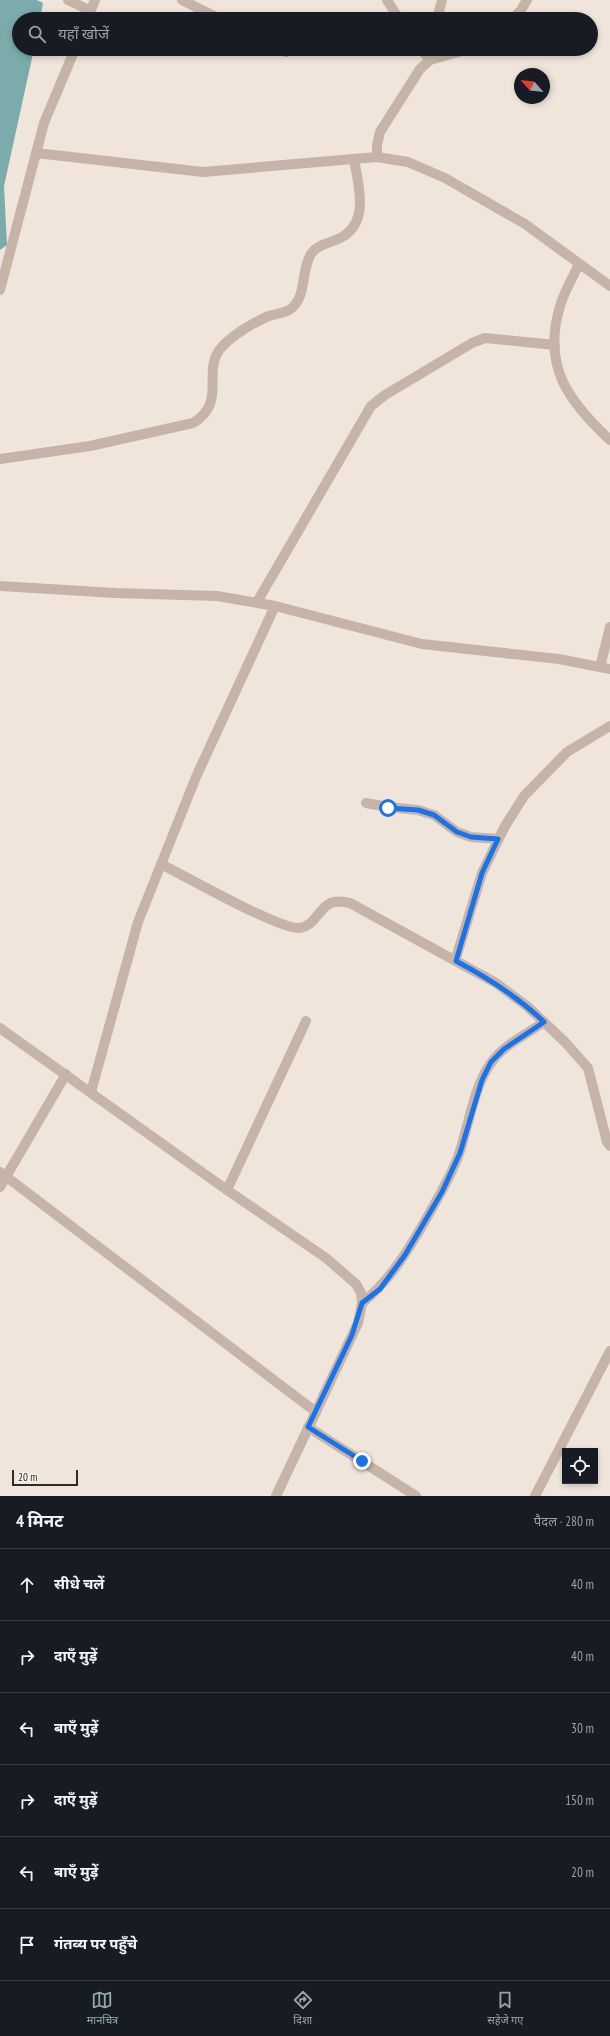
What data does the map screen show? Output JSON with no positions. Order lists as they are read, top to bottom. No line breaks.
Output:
{"scale_bar":"20 m","north":"top left","page":{"search":"यहाँ खोजें","scale":"20 m","heading":["4 मिनट","पैदल · 280 m"],"list":[["सीधे चलें","40 m"],["दाएँ मुड़ें","40 m"],["बाएँ मुड़ें","30 m"],["दाएँ मुड़ें","150 m"],["बाएँ मुड़ें","20 m"],"गंतव्य पर पहुँचे"],"nav":["मानचित्र","दिशा","सहेजे गए"]}}
